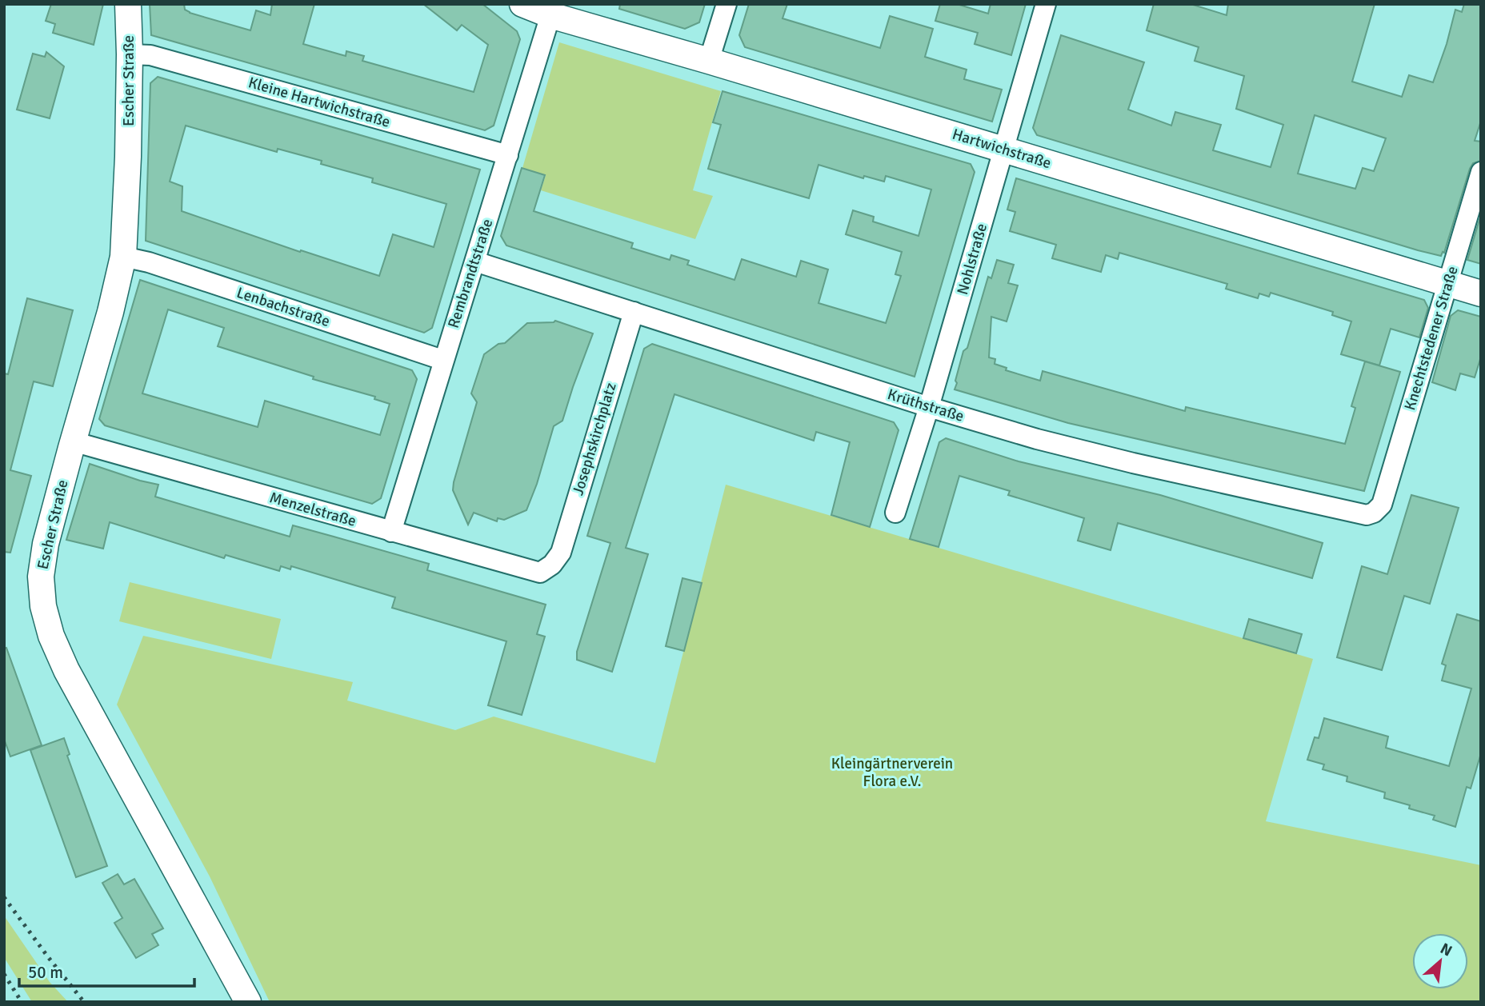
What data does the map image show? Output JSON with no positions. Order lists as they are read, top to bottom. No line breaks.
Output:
{"streets":{"street":["Escher Straße","Kleine Hartwichstraße","Hartwichstraße","Nohlstraße","Rembrandtstraße","Lenbachstraße","Knechtstedener Straße","Krüthstraße","Josephskirchplatz","Menzelstraße"]},"crossings":[["Escher Straße","Kleine Hartwichstraße"],["Escher Straße","Lenbachstraße"],["Escher Straße","Menzelstraße"],["Kleine Hartwichstraße","Rembrandtstraße"],["Hartwichstraße","Nohlstraße"],["Hartwichstraße","Rembrandtstraße"],["Hartwichstraße","Knechtstedener Straße"],["Nohlstraße","Krüthstraße"],["Rembrandtstraße","Lenbachstraße"],["Rembrandtstraße","Krüthstraße"],["Rembrandtstraße","Menzelstraße"],["Knechtstedener Straße","Krüthstraße"],["Krüthstraße","Josephskirchplatz"],["Josephskirchplatz","Menzelstraße"]],"parks":["Kleingärtnerverein Flora e.V."],"scale_bar":"50 m","north":"top right"}
